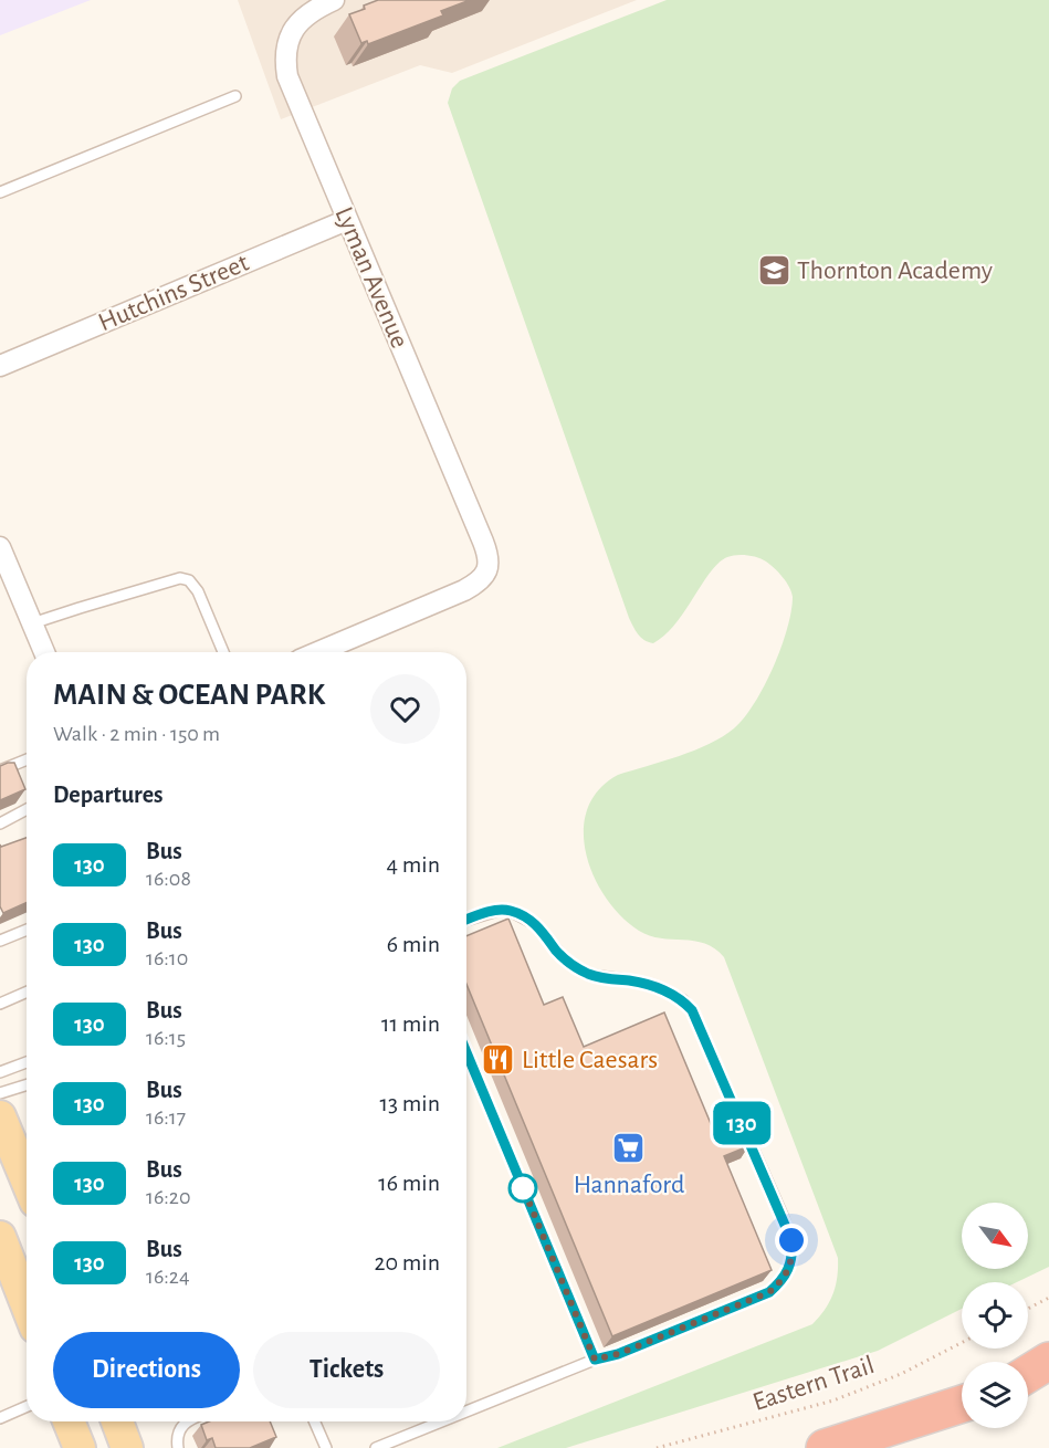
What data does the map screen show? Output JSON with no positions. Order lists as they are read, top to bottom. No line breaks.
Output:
{"streets":{"street":["Lyman Avenue","Hutchins Street"],"path":["Eastern Trail"]},"crossings":[["Lyman Avenue","Hutchins Street"]],"places":{"school or university":["Thornton Academy"],"restaurant":["Little Caesars"],"supermarket":["Hannaford"]},"lines":["bus line 130"],"north":"bottom right","page":{"on_map":"130","heading":[["MAIN & OCEAN PARK","Walk · 2 min · 150 m"],"Departures"],"list":[{"mark":"130","name":"Bus","note":"16:08","value":"4 min"},{"mark":"130","name":"Bus","note":"16:10","value":"6 min"},{"mark":"130","name":"Bus","note":"16:15","value":"11 min"},{"mark":"130","name":"Bus","note":"16:17","value":"13 min"},{"mark":"130","name":"Bus","note":"16:20","value":"16 min"},{"mark":"130","name":"Bus","note":"16:24","value":"20 min"}],"buttons":["Directions","Tickets"]}}
